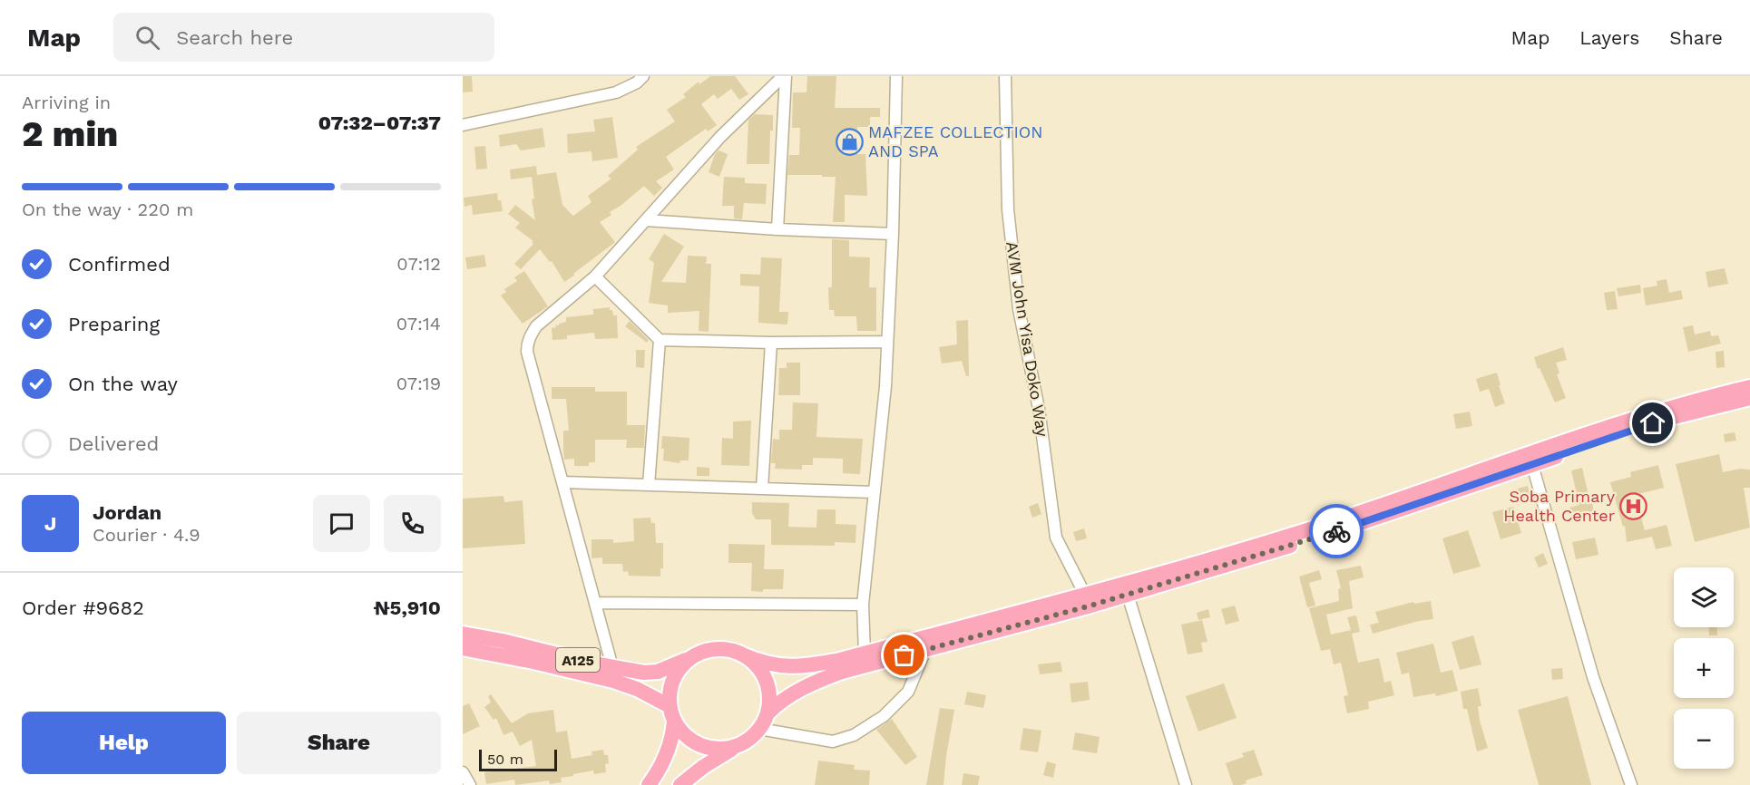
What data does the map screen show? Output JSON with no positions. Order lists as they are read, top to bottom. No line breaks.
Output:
{"streets":{"highway":["A125"],"street":["AVM John Yisa Doko Way"]},"places":{"shop":["MAFZEE COLLECTION AND SPA"],"hospital":["Soba Primary Health Center"]},"scale_bar":"50 m","page":{"header":"Map","search":"Search here","nav":["Map","Layers","Share"],"heading":["2 min","Arriving in","07:32–07:37"],"panel":["Jordan","Courier · 4.9","Order #9682","₦5,910"],"bar":"On the way · 220 m","list":[["Confirmed","07:12"],["Preparing","07:14"],["On the way","07:19"],"Delivered"],"round":"J","map_buttons":["+","−"],"buttons":["Help","Share"],"scale":"50 m"}}
